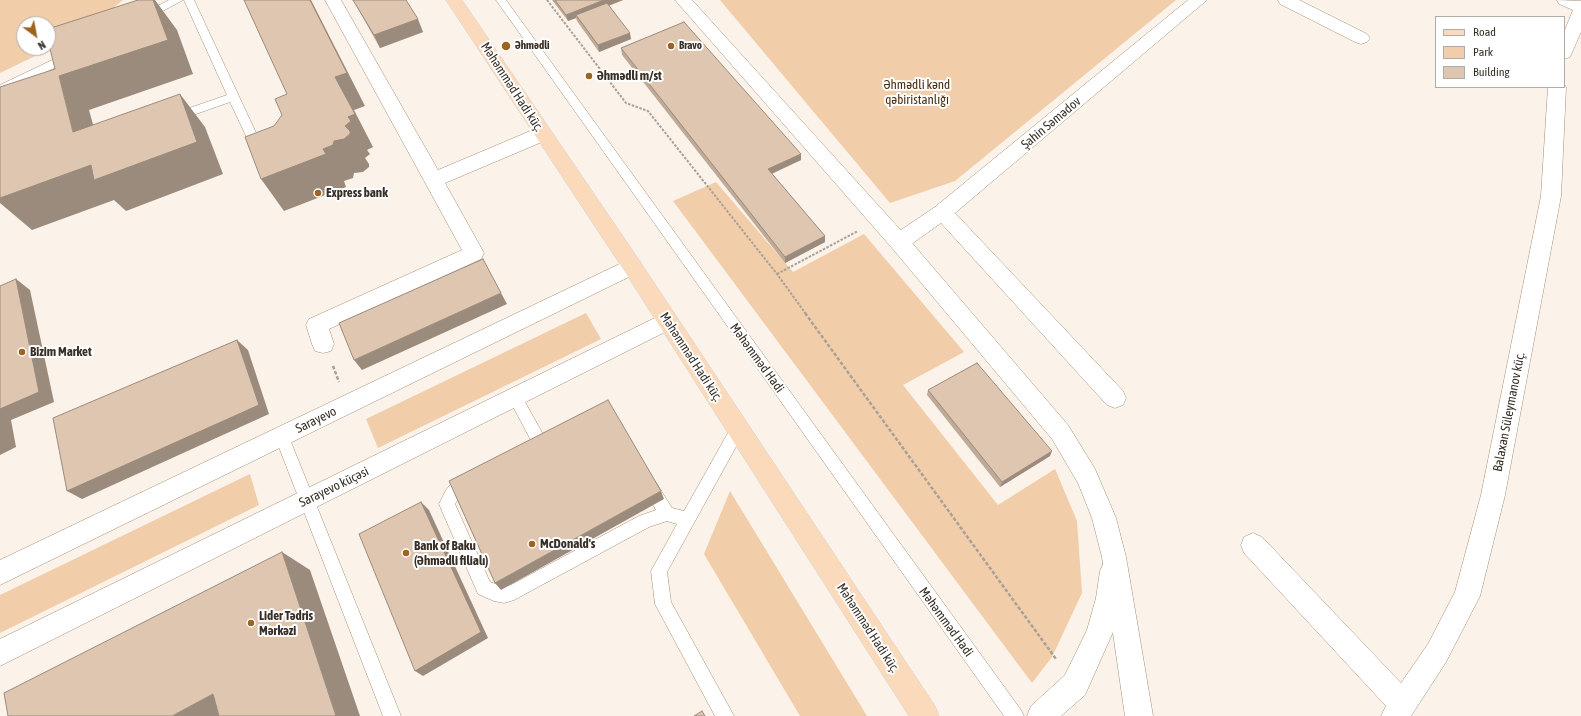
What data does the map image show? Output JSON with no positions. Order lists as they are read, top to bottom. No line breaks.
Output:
{"streets":{"main road":["Məhəmməd Hadi küç."],"street":["Şahin Səmədov","Balaxan Süleymanov küç.","Sarayevo","Sarayevo küçəsi"],"lane":["Məhəmməd Hadi"]},"crossings":[["Məhəmməd Hadi küç.","Sarayevo"],["Məhəmməd Hadi küç.","Sarayevo küçəsi"]],"parks":["Əhmədli kənd qəbiristanlığı"],"places":["Əhmədli","Bravo","Əhmədli m/st","Express bank","Bizim Market","McDonald's","Bank of Baku (Əhmədli filialı)","Lider Tədris Mərkəzi"],"legend":["Road","Park","Building"],"north":"bottom right"}
